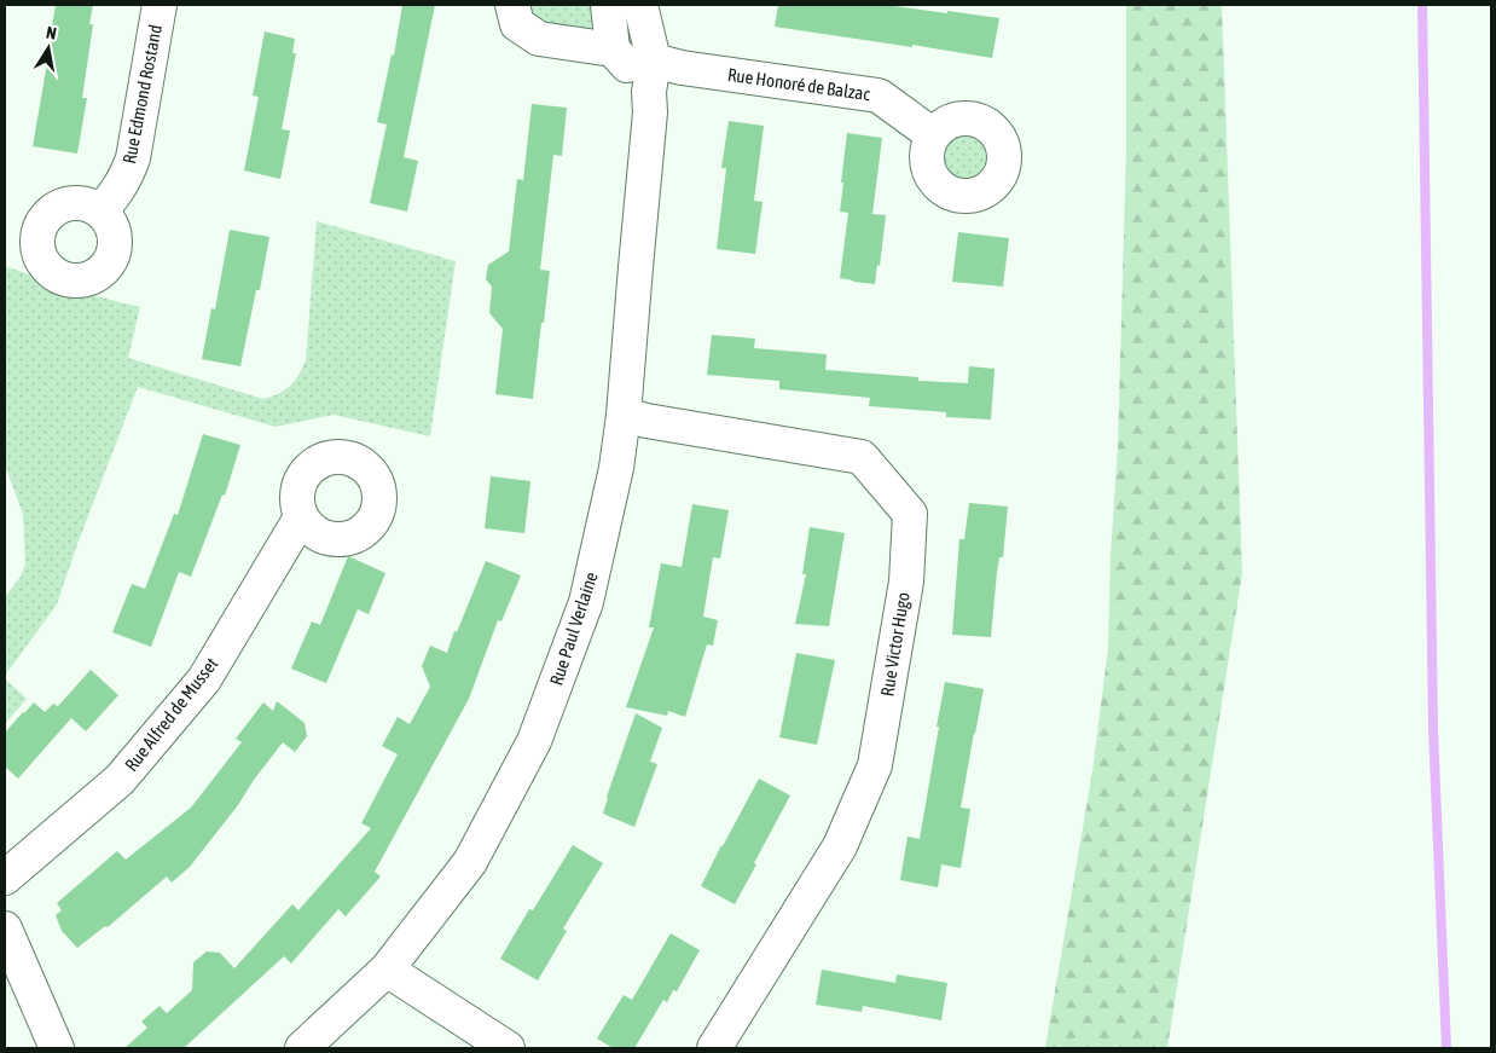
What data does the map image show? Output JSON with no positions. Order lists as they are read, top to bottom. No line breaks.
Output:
{"streets":{"street":["Rue Honoré de Balzac","Rue Edmond Rostand","Rue Paul Verlaine","Rue Victor Hugo","Rue Alfred de Musset"]},"crossings":[["Rue Honoré de Balzac","Rue Paul Verlaine"],["Rue Paul Verlaine","Rue Victor Hugo"]],"north":"top"}
